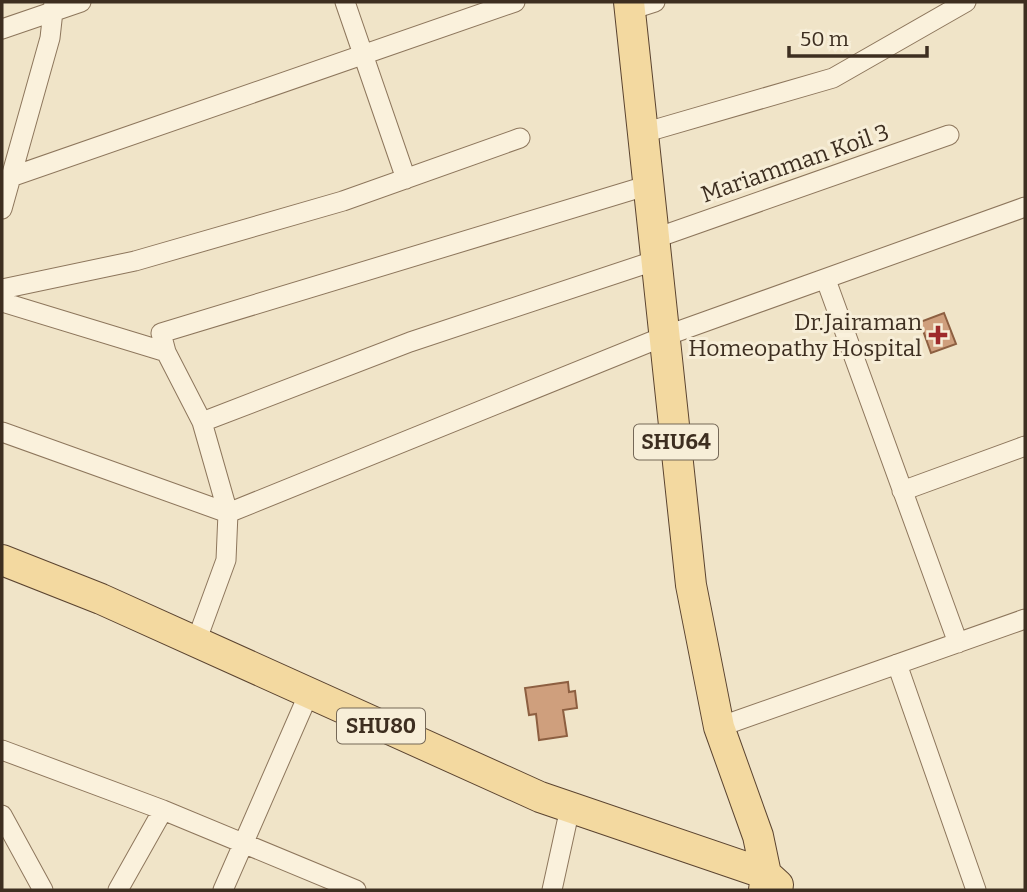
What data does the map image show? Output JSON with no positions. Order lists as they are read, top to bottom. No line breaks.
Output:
{"streets":{"main road":["SHU64","SHU80"],"street":["Mariamman Koil 3"]},"crossings":[["Mariamman Koil 3","SHU64"],["SHU64","SHU80"]],"places":{"health":["Dr.Jairaman Homeopathy Hospital"]},"scale_bar":"50 m"}
